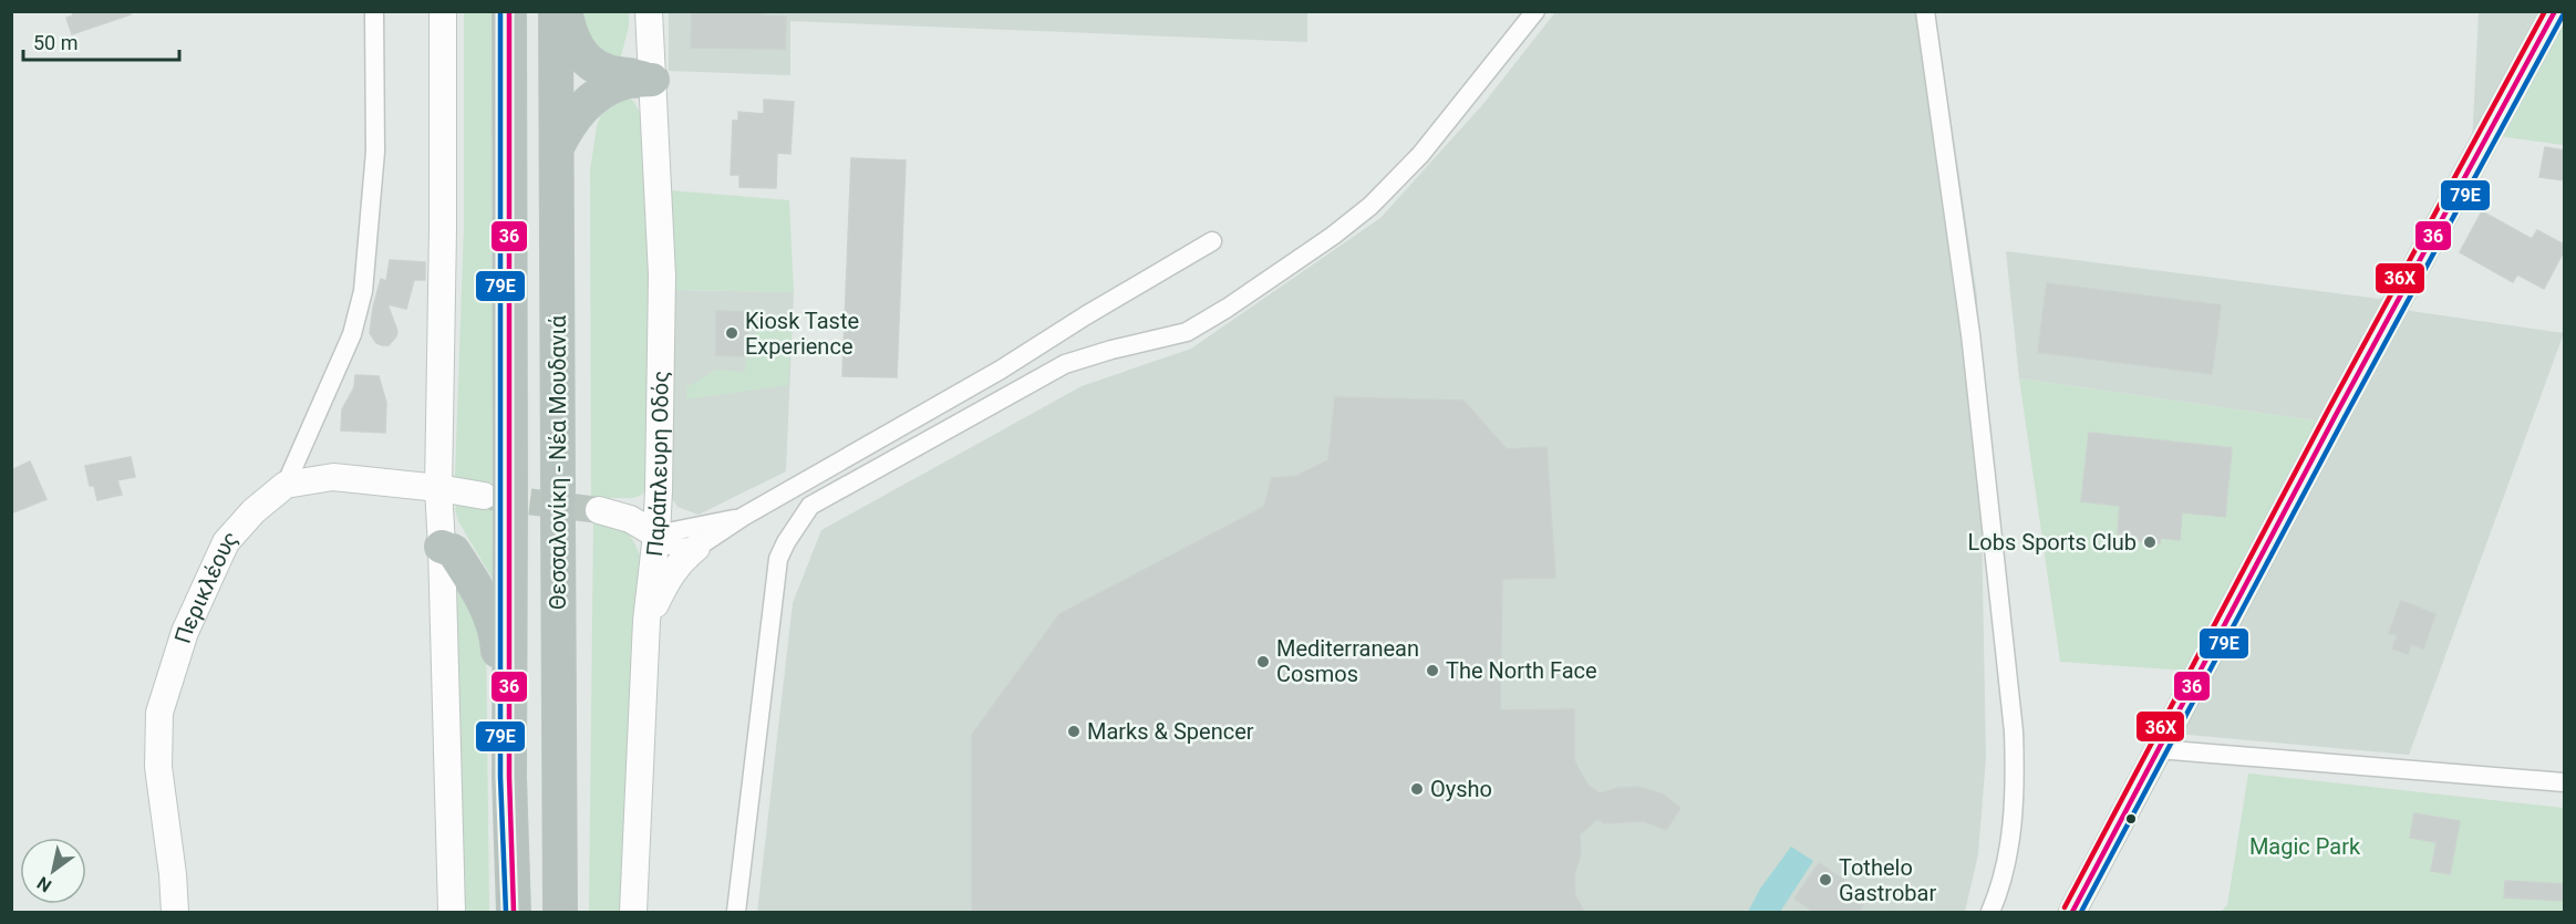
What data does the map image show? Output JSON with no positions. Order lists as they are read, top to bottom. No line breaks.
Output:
{"streets":{"highway":["Θεσσαλονίκη - Νέα Μουδανιά"],"street":["Παράπλευρη Οδός","Περικλέους"]},"parks":["Magic Park"],"places":["Kiosk Taste Experience","Lobs Sports Club","Mediterranean Cosmos","The North Face","Marks & Spencer","Oysho","Tothelo Gastrobar"],"lines":["transit line 36","transit line 79Ε","transit line 36Χ"],"scale_bar":"50 m","north":"bottom left"}
